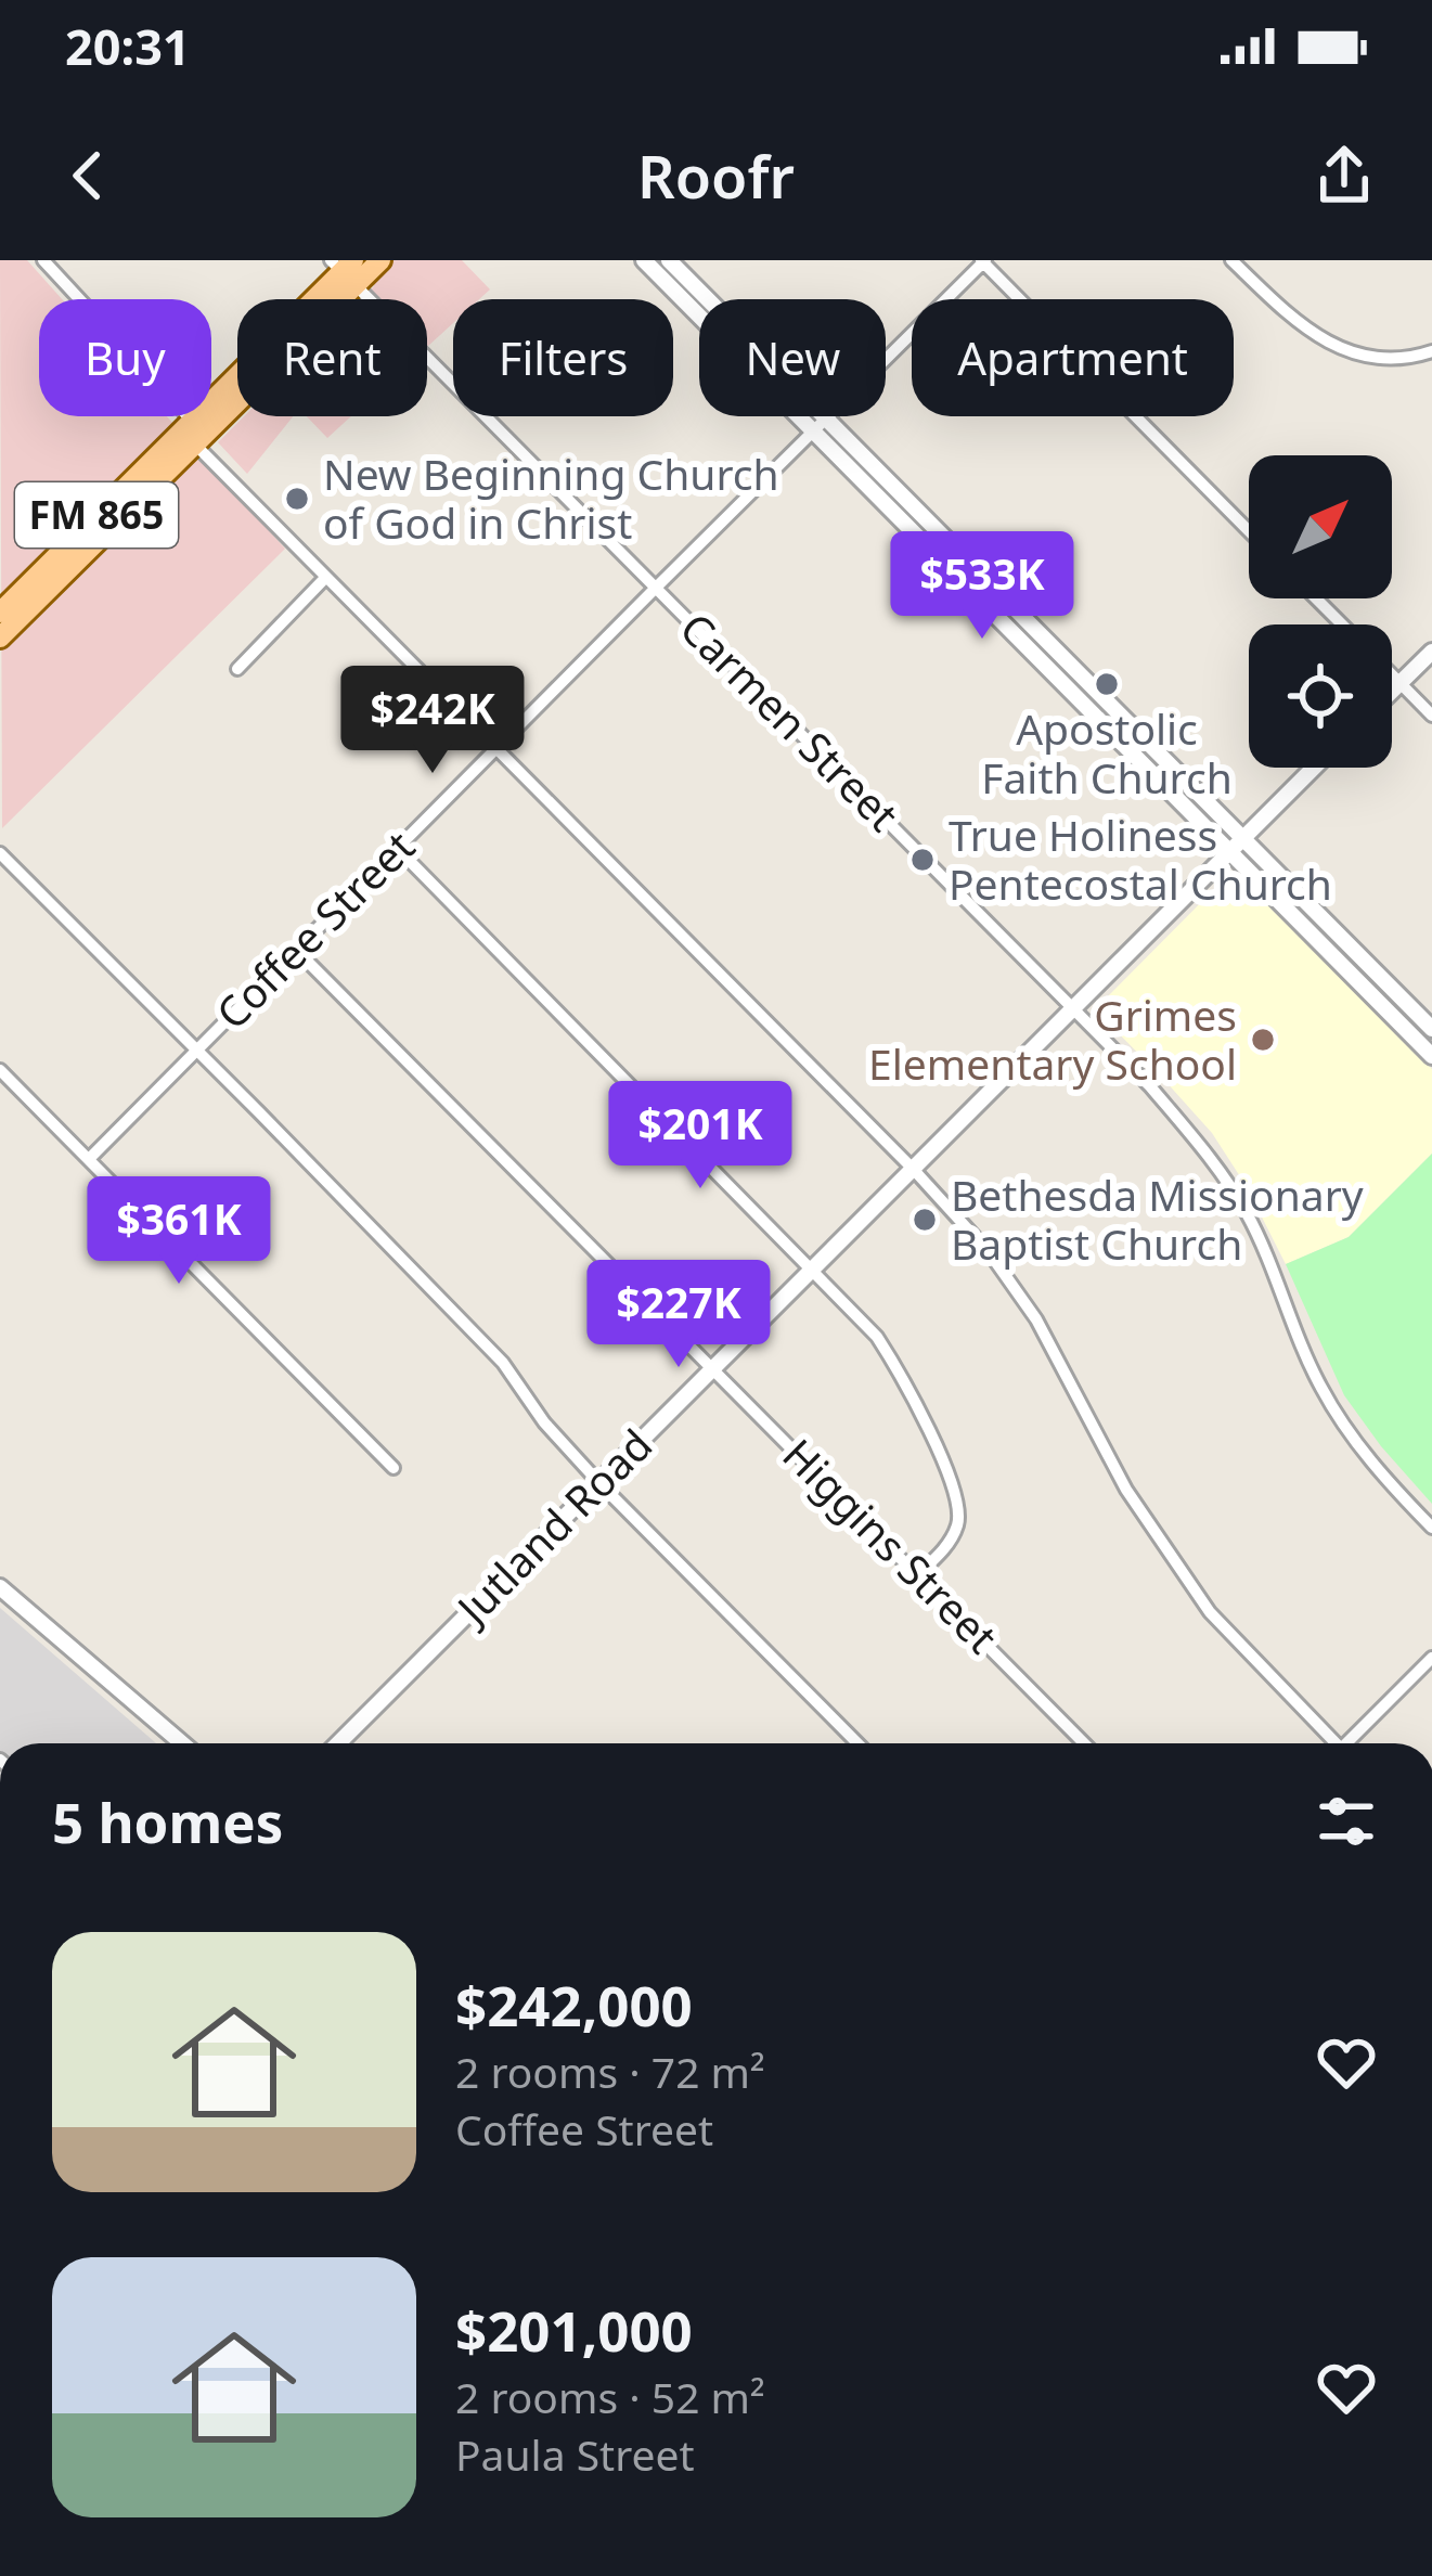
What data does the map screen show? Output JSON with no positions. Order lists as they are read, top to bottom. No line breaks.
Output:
{"streets":{"main road":["FM 865"],"street":["Carmen Street","Coffee Street","Jutland Road","Higgins Street"]},"crossings":[["FM 865","Carmen Street"],["Carmen Street","Coffee Street"],["Carmen Street","Jutland Road"],["Coffee Street","Higgins Street"],["Jutland Road","Higgins Street"]],"places":["New Beginning Church of God in Christ","Apostolic Faith Church","True Holiness Pentecostal Church","Grimes Elementary School","Bethesda Missionary Baptist Church"],"north":"top right","page":{"status":"20:31","header":"Roofr","chip":["Buy","Rent","Filters","New","Apartment"],"price":["$533K","$242K","$201K","$361K","$227K"],"heading":"5 homes","list":[{"name":"$242,000","note":"2 rooms · 72 m² · Coffee Street"},{"name":"$201,000","note":"2 rooms · 52 m² · Paula Street"}]}}
